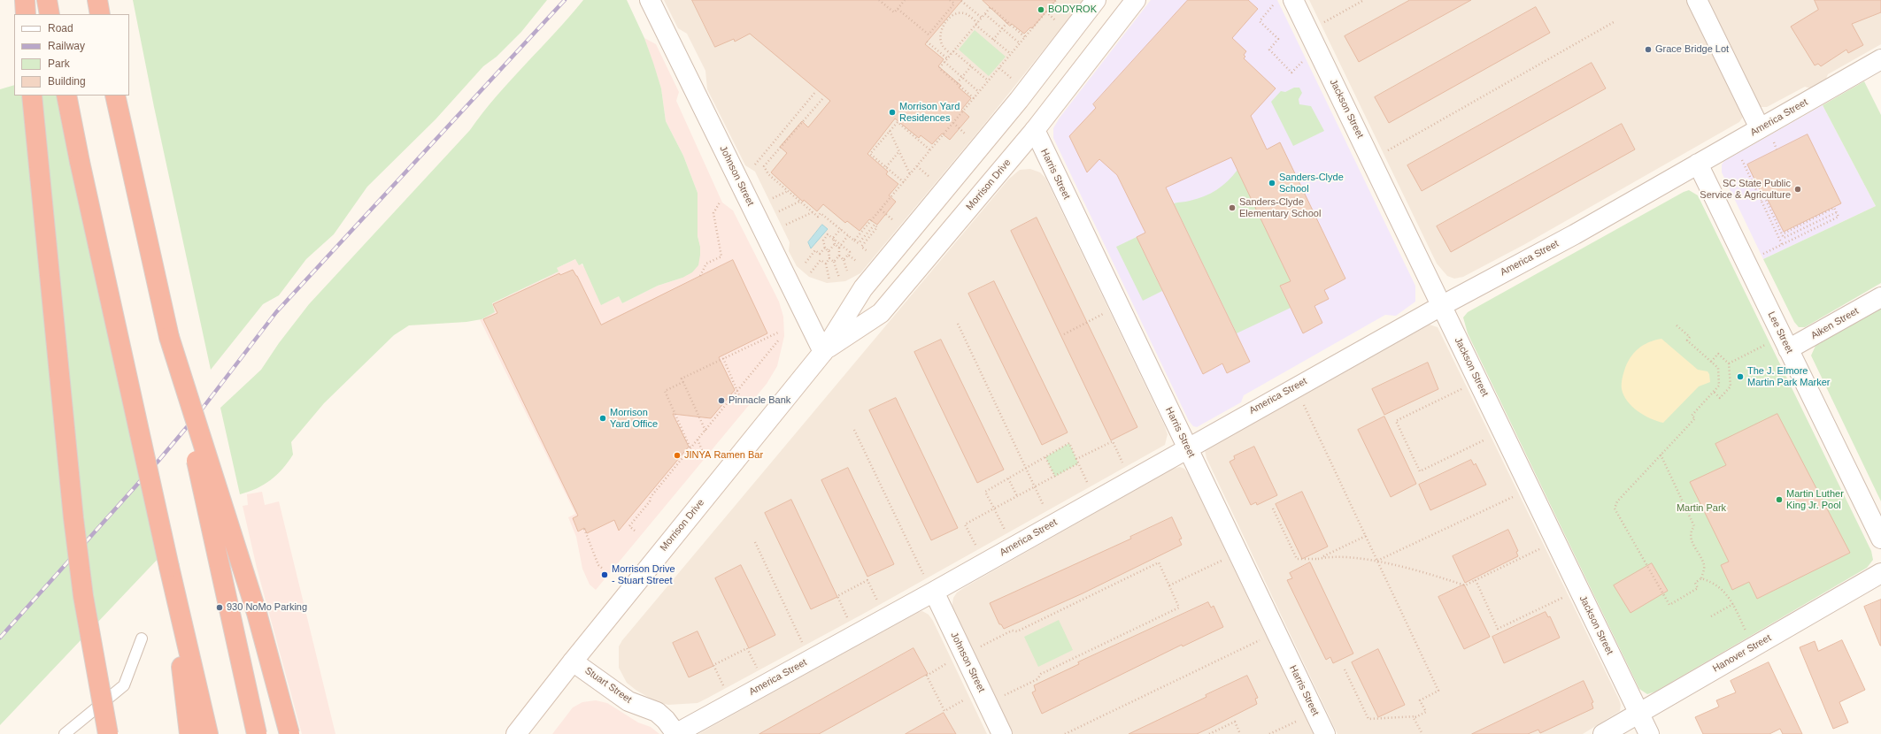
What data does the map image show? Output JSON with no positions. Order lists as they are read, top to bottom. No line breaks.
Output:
{"streets":{"street":["Jackson Street","America Street","Harris Street","Johnson Street","Morrison Drive","Aiken Street","Lee Street","Hanover Street","Stuart Street"]},"crossings":[["Jackson Street","America Street"],["Jackson Street","Hanover Street"],["America Street","Harris Street"],["America Street","Johnson Street"],["America Street","Lee Street"],["America Street","Stuart Street"],["Harris Street","Morrison Drive"],["Johnson Street","Morrison Drive"],["Morrison Drive","Stuart Street"],["Aiken Street","Lee Street"]],"parks":["Martin Park"],"places":["BODYROK","Grace Bridge Lot","Morrison Yard Residences","Sanders-Clyde School","SC State Public Service & Agriculture","Sanders-Clyde Elementary School","The J. Elmore Martin Park Marker","Pinnacle Bank","Morrison Yard Office","JINYA Ramen Bar","Martin Luther King Jr. Pool","Morrison Drive - Stuart Street","930 NoMo Parking"],"legend":["Road","Railway","Park","Building"]}
